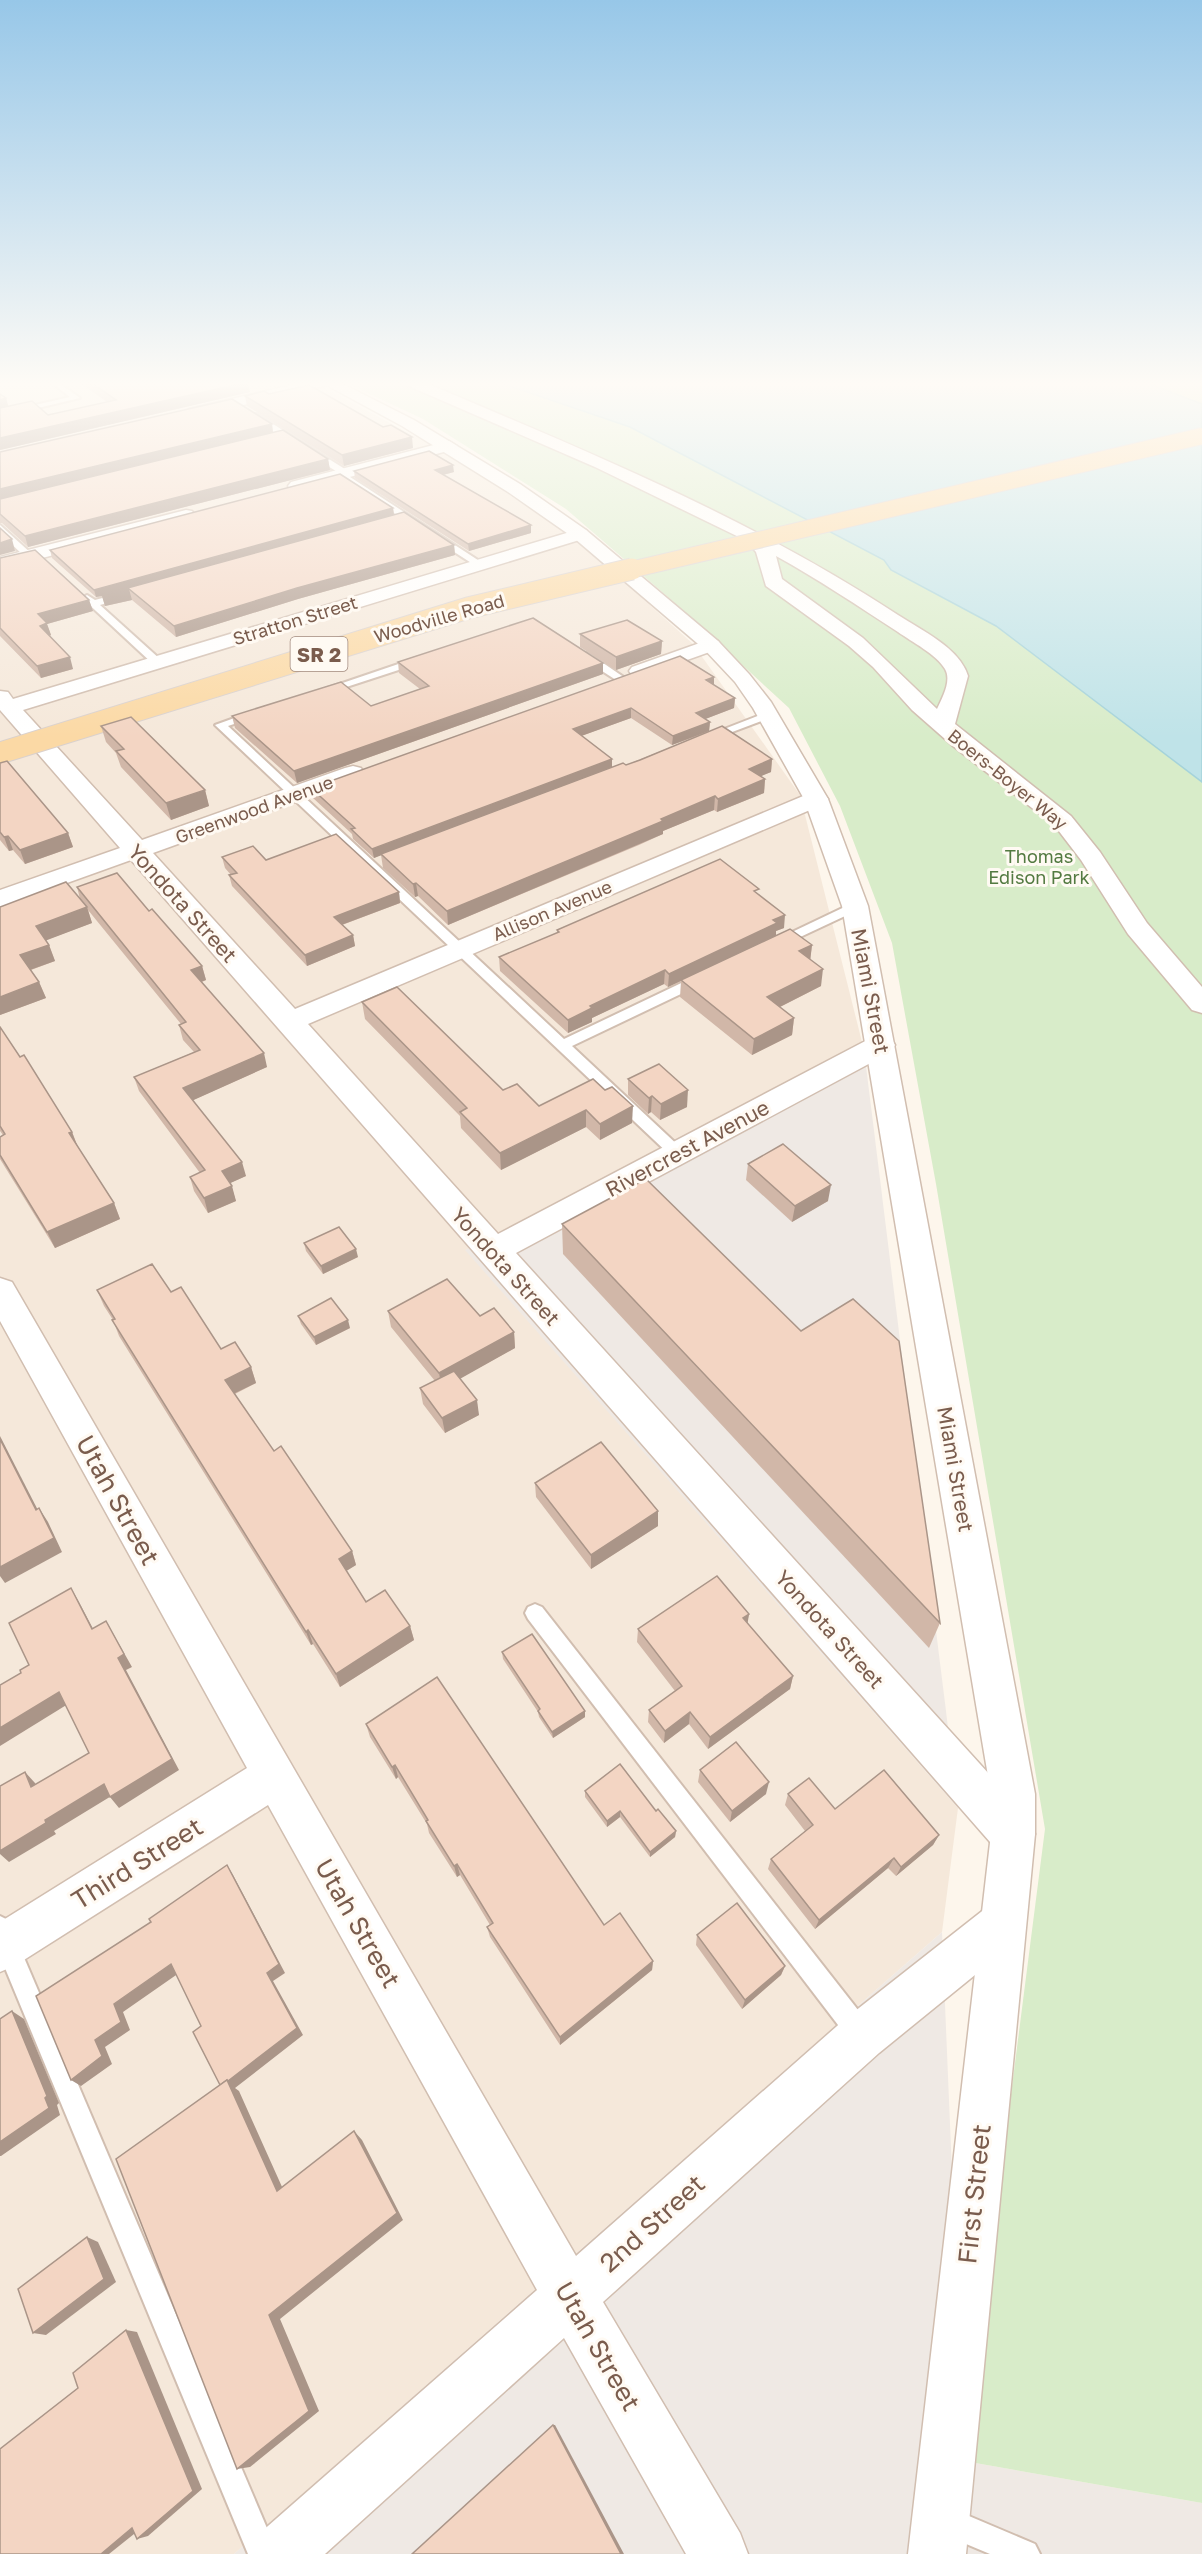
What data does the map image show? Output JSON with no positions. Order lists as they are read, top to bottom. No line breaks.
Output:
{"streets":{"main road":["Woodville Road","SR 2"],"street":["Stratton Street","Boers-Boyer Way","Greenwood Avenue","Yondota Street","Allison Avenue","Miami Street","Rivercrest Avenue","Utah Street","Third Street","First Street","2nd Street"]},"crossings":[["Woodville Road","SR 2"],["Stratton Street","Yondota Street"],["Stratton Street","Miami Street"],["Greenwood Avenue","Yondota Street"],["Yondota Street","Allison Avenue"],["Yondota Street","Miami Street"],["Yondota Street","Rivercrest Avenue"],["Yondota Street","First Street"],["Allison Avenue","Miami Street"],["Miami Street","Rivercrest Avenue"],["Miami Street","First Street"],["Utah Street","Third Street"],["Utah Street","2nd Street"],["First Street","2nd Street"]],"parks":["Thomas Edison Park"]}
